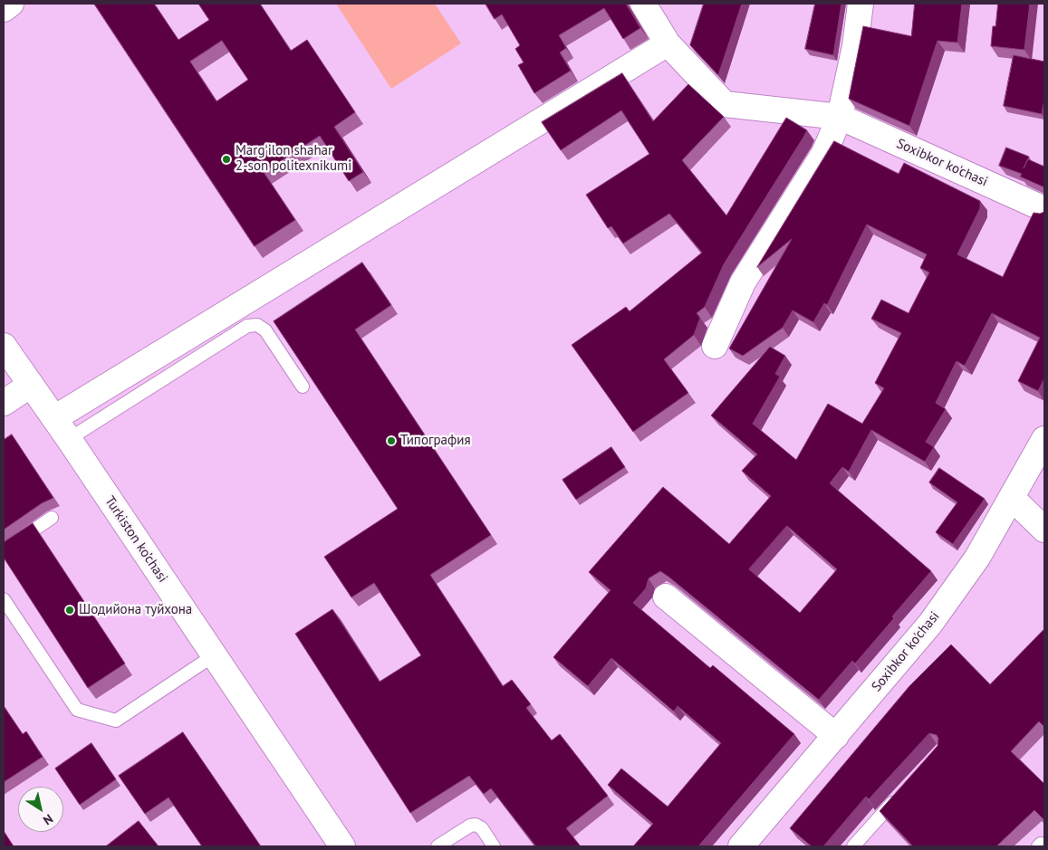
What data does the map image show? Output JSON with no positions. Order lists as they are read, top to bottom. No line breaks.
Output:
{"streets":{"street":["Soxibkor ko'chasi","Turkiston ko’chasi"]},"places":["Margʻilon shahar 2-son politexnikumi","Типография","Шодийона туйхона"],"north":"bottom right"}
